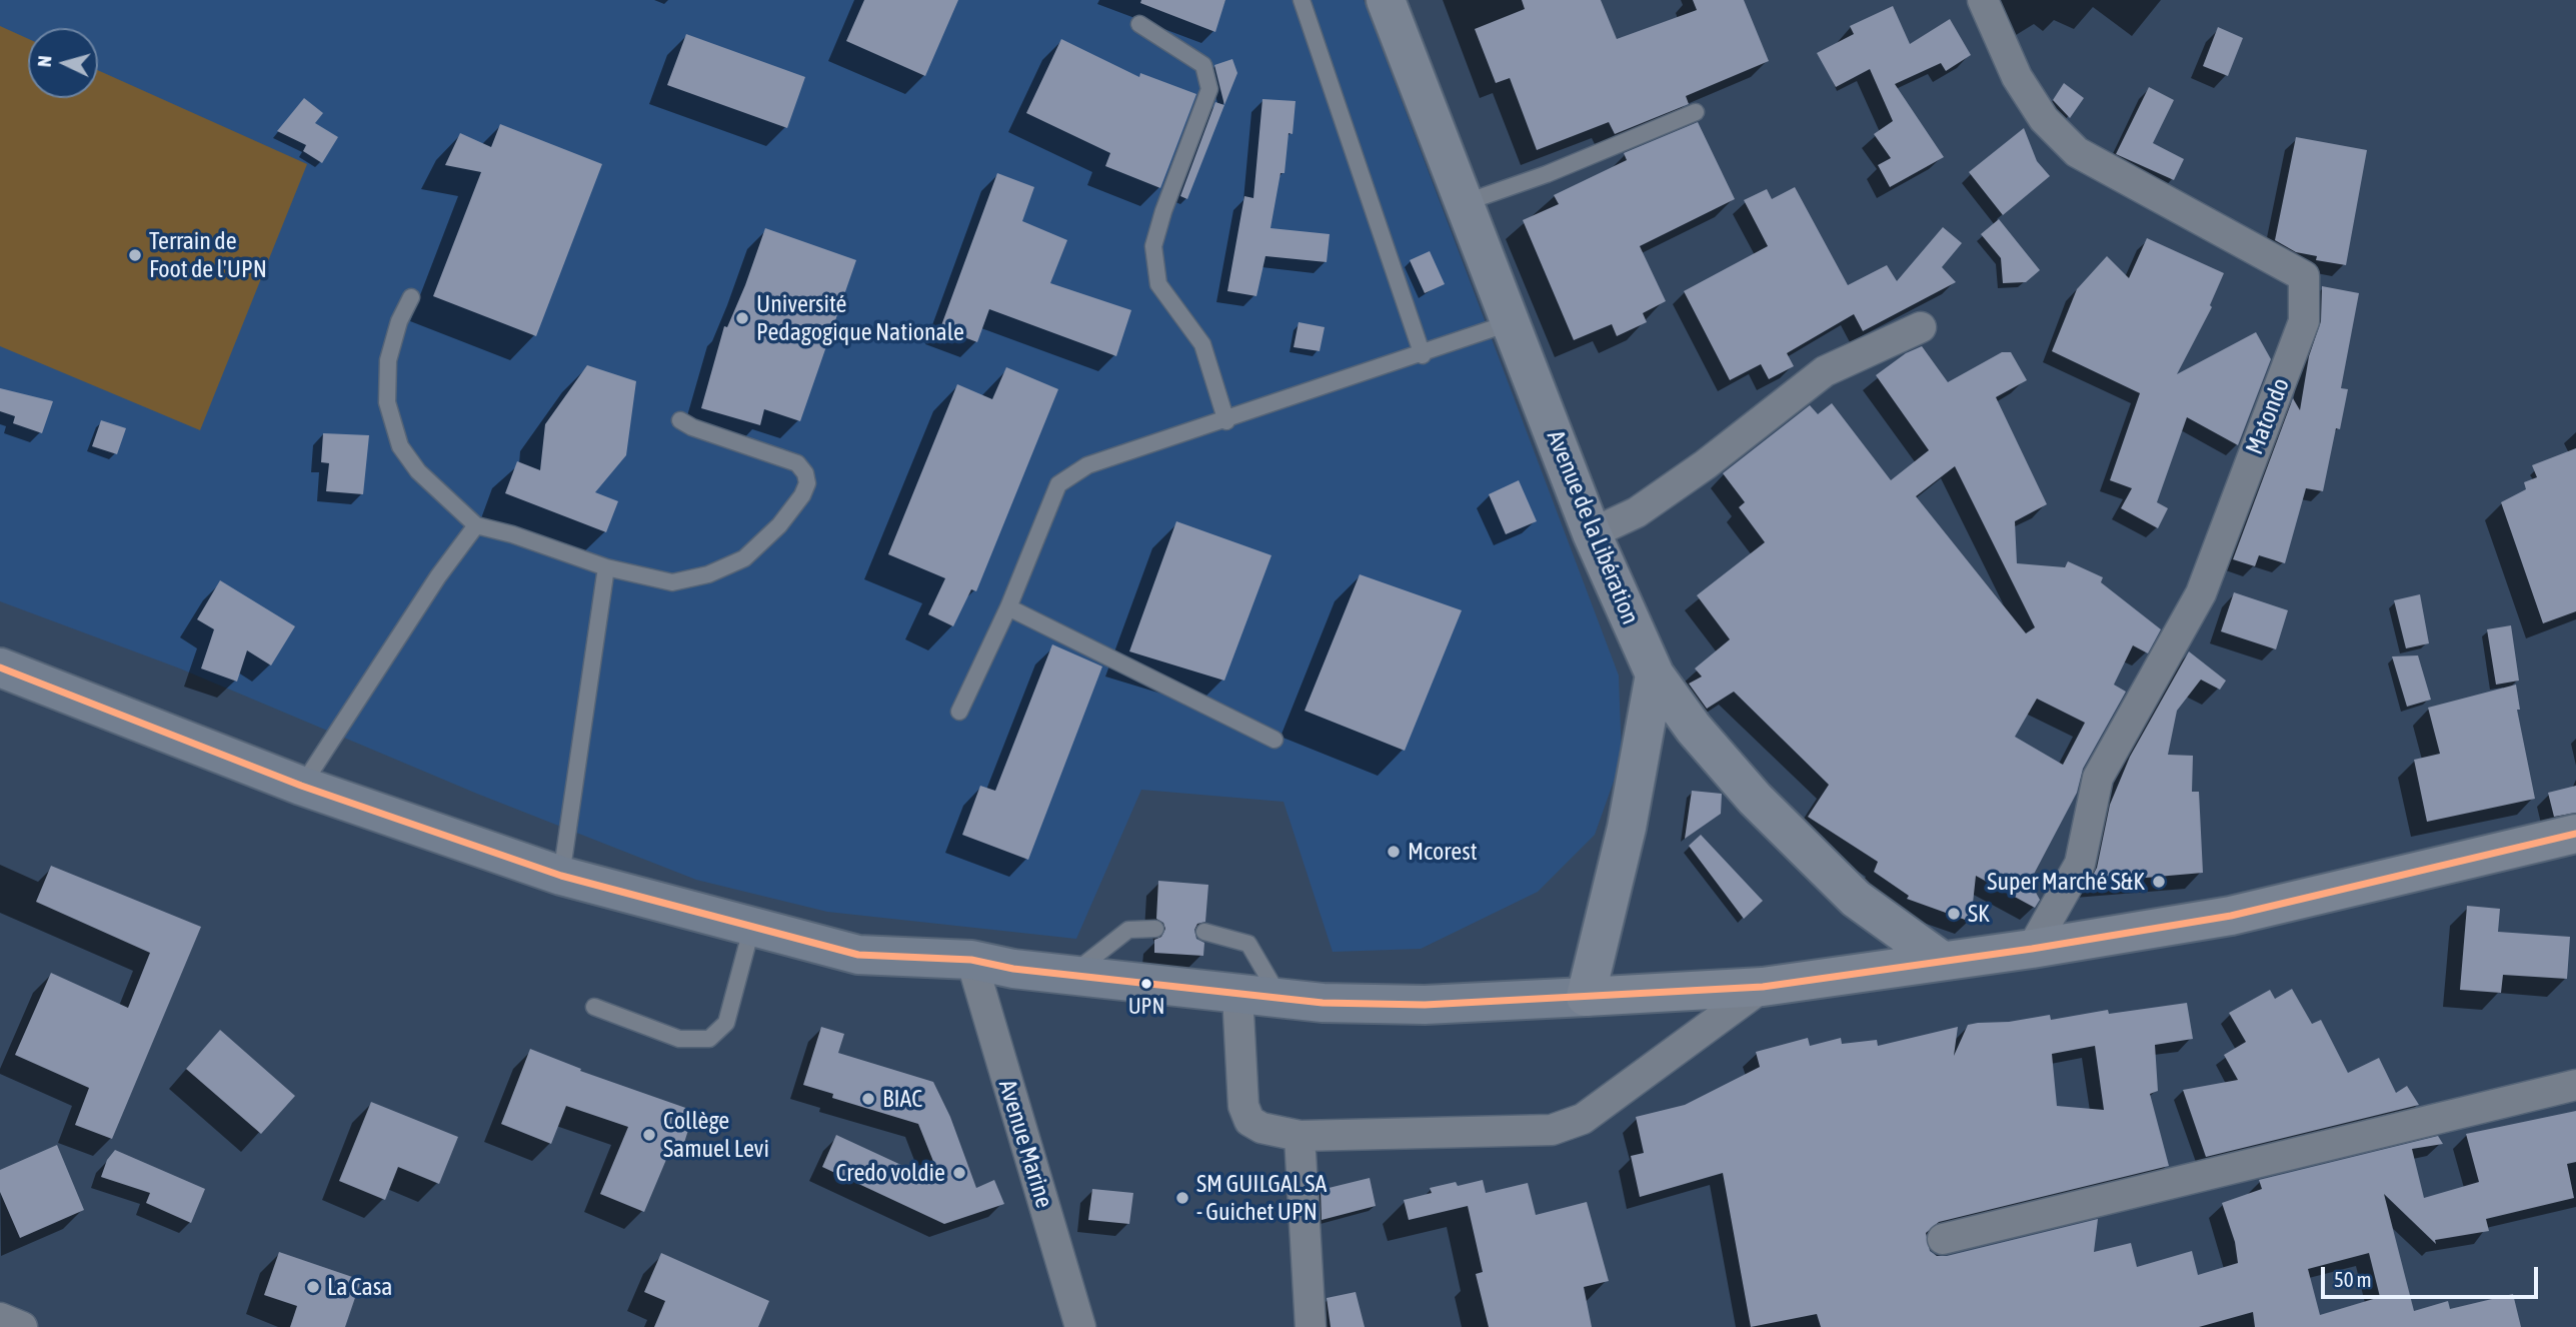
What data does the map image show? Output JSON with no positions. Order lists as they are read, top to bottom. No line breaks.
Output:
{"streets":{"highway":["Avenue de la Libération"],"street":["Matondo","Avenue Marine"]},"places":["Terrain de Foot de l'UPN","Université Pedagogique Nationale","Mcorest","Super Marché S&K","SK","UPN","BIAC","Collège Samuel Levi","Credo voldie","SM GUILGAL SA - Guichet UPN","La Casa"],"lines":["transit line 50"],"scale_bar":"50 m","north":"left"}
